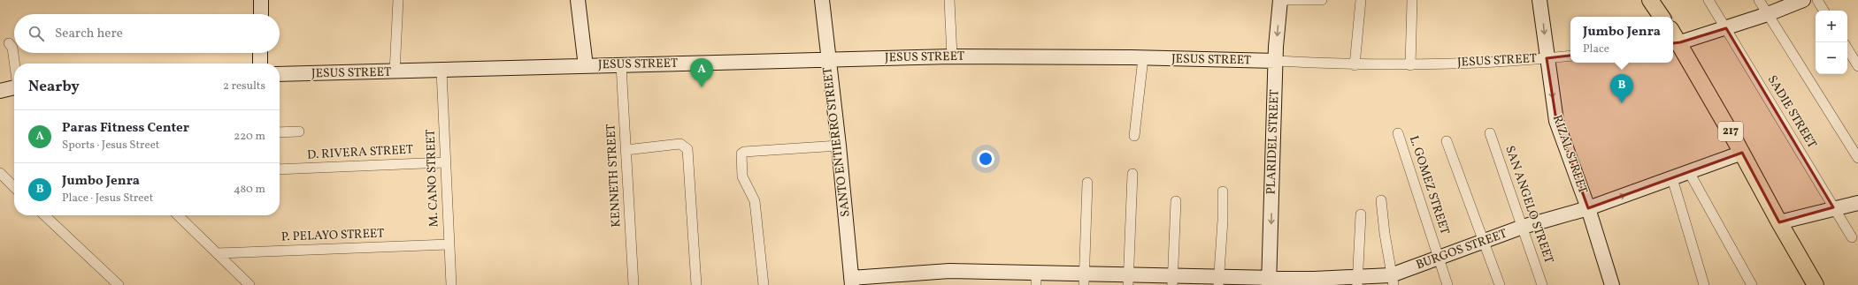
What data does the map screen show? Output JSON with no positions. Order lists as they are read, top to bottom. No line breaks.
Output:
{"streets":{"main road":["217"],"street":["JESUS STREET","SADIE STREET","SANTO ENTIERRO STREET","PLARIDEL STREET","D. RIVERA STREET","RIZAL STREET","KENNETH STREET","M. CANO STREET","L. GOMEZ STREET","SAN ANGELO STREET","P. PELAYO STREET","BURGOS STREET"]},"crossings":[["JESUS STREET","SANTO ENTIERRO STREET"],["JESUS STREET","PLARIDEL STREET"],["JESUS STREET","RIZAL STREET"],["JESUS STREET","KENNETH STREET"],["JESUS STREET","M. CANO STREET"],["217","BURGOS STREET"],["SANTO ENTIERRO STREET","BURGOS STREET"],["PLARIDEL STREET","BURGOS STREET"],["D. RIVERA STREET","M. CANO STREET"],["RIZAL STREET","BURGOS STREET"],["M. CANO STREET","P. PELAYO STREET"],["L. GOMEZ STREET","BURGOS STREET"],["SAN ANGELO STREET","BURGOS STREET"]],"page":{"map_buttons":["+","−"],"search":"Search here","popup":["Jumbo Jenra","Place"],"pins":["A","B"],"heading":["Nearby","2 results"],"list":[{"mark":"A","name":"Paras Fitness Center","note":"Sports · Jesus Street","value":"220 m"},{"mark":"B","name":"Jumbo Jenra","note":"Place · Jesus Street","value":"480 m"}]}}
